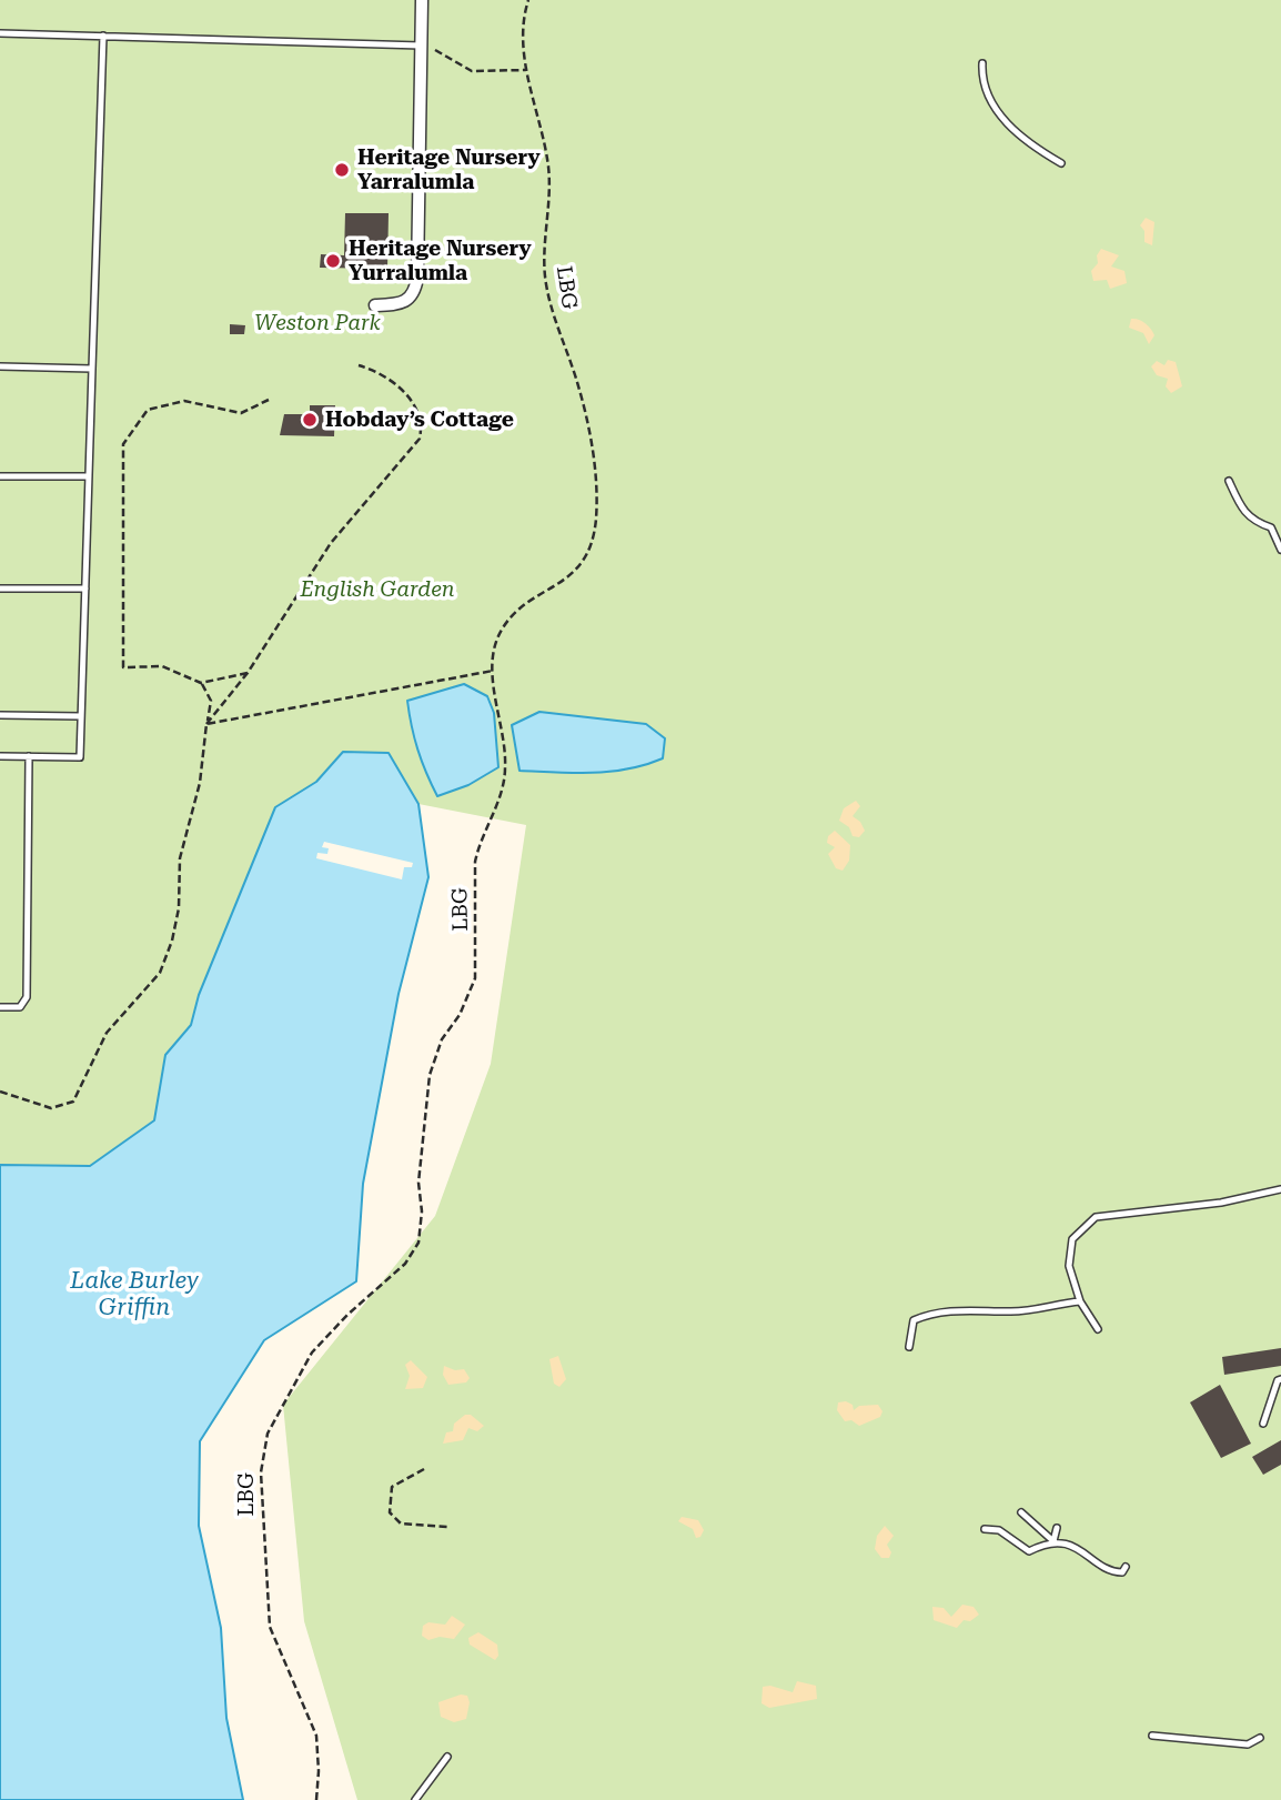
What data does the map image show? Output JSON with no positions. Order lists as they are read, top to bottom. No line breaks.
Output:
{"streets":{"path":["LBG"]},"water":["Lake Burley Griffin"],"parks":["Weston Park","English Garden"],"places":["Heritage Nursery Yarralumla","Heritage Nursery Yurralumla","Hobday’s Cottage"]}
